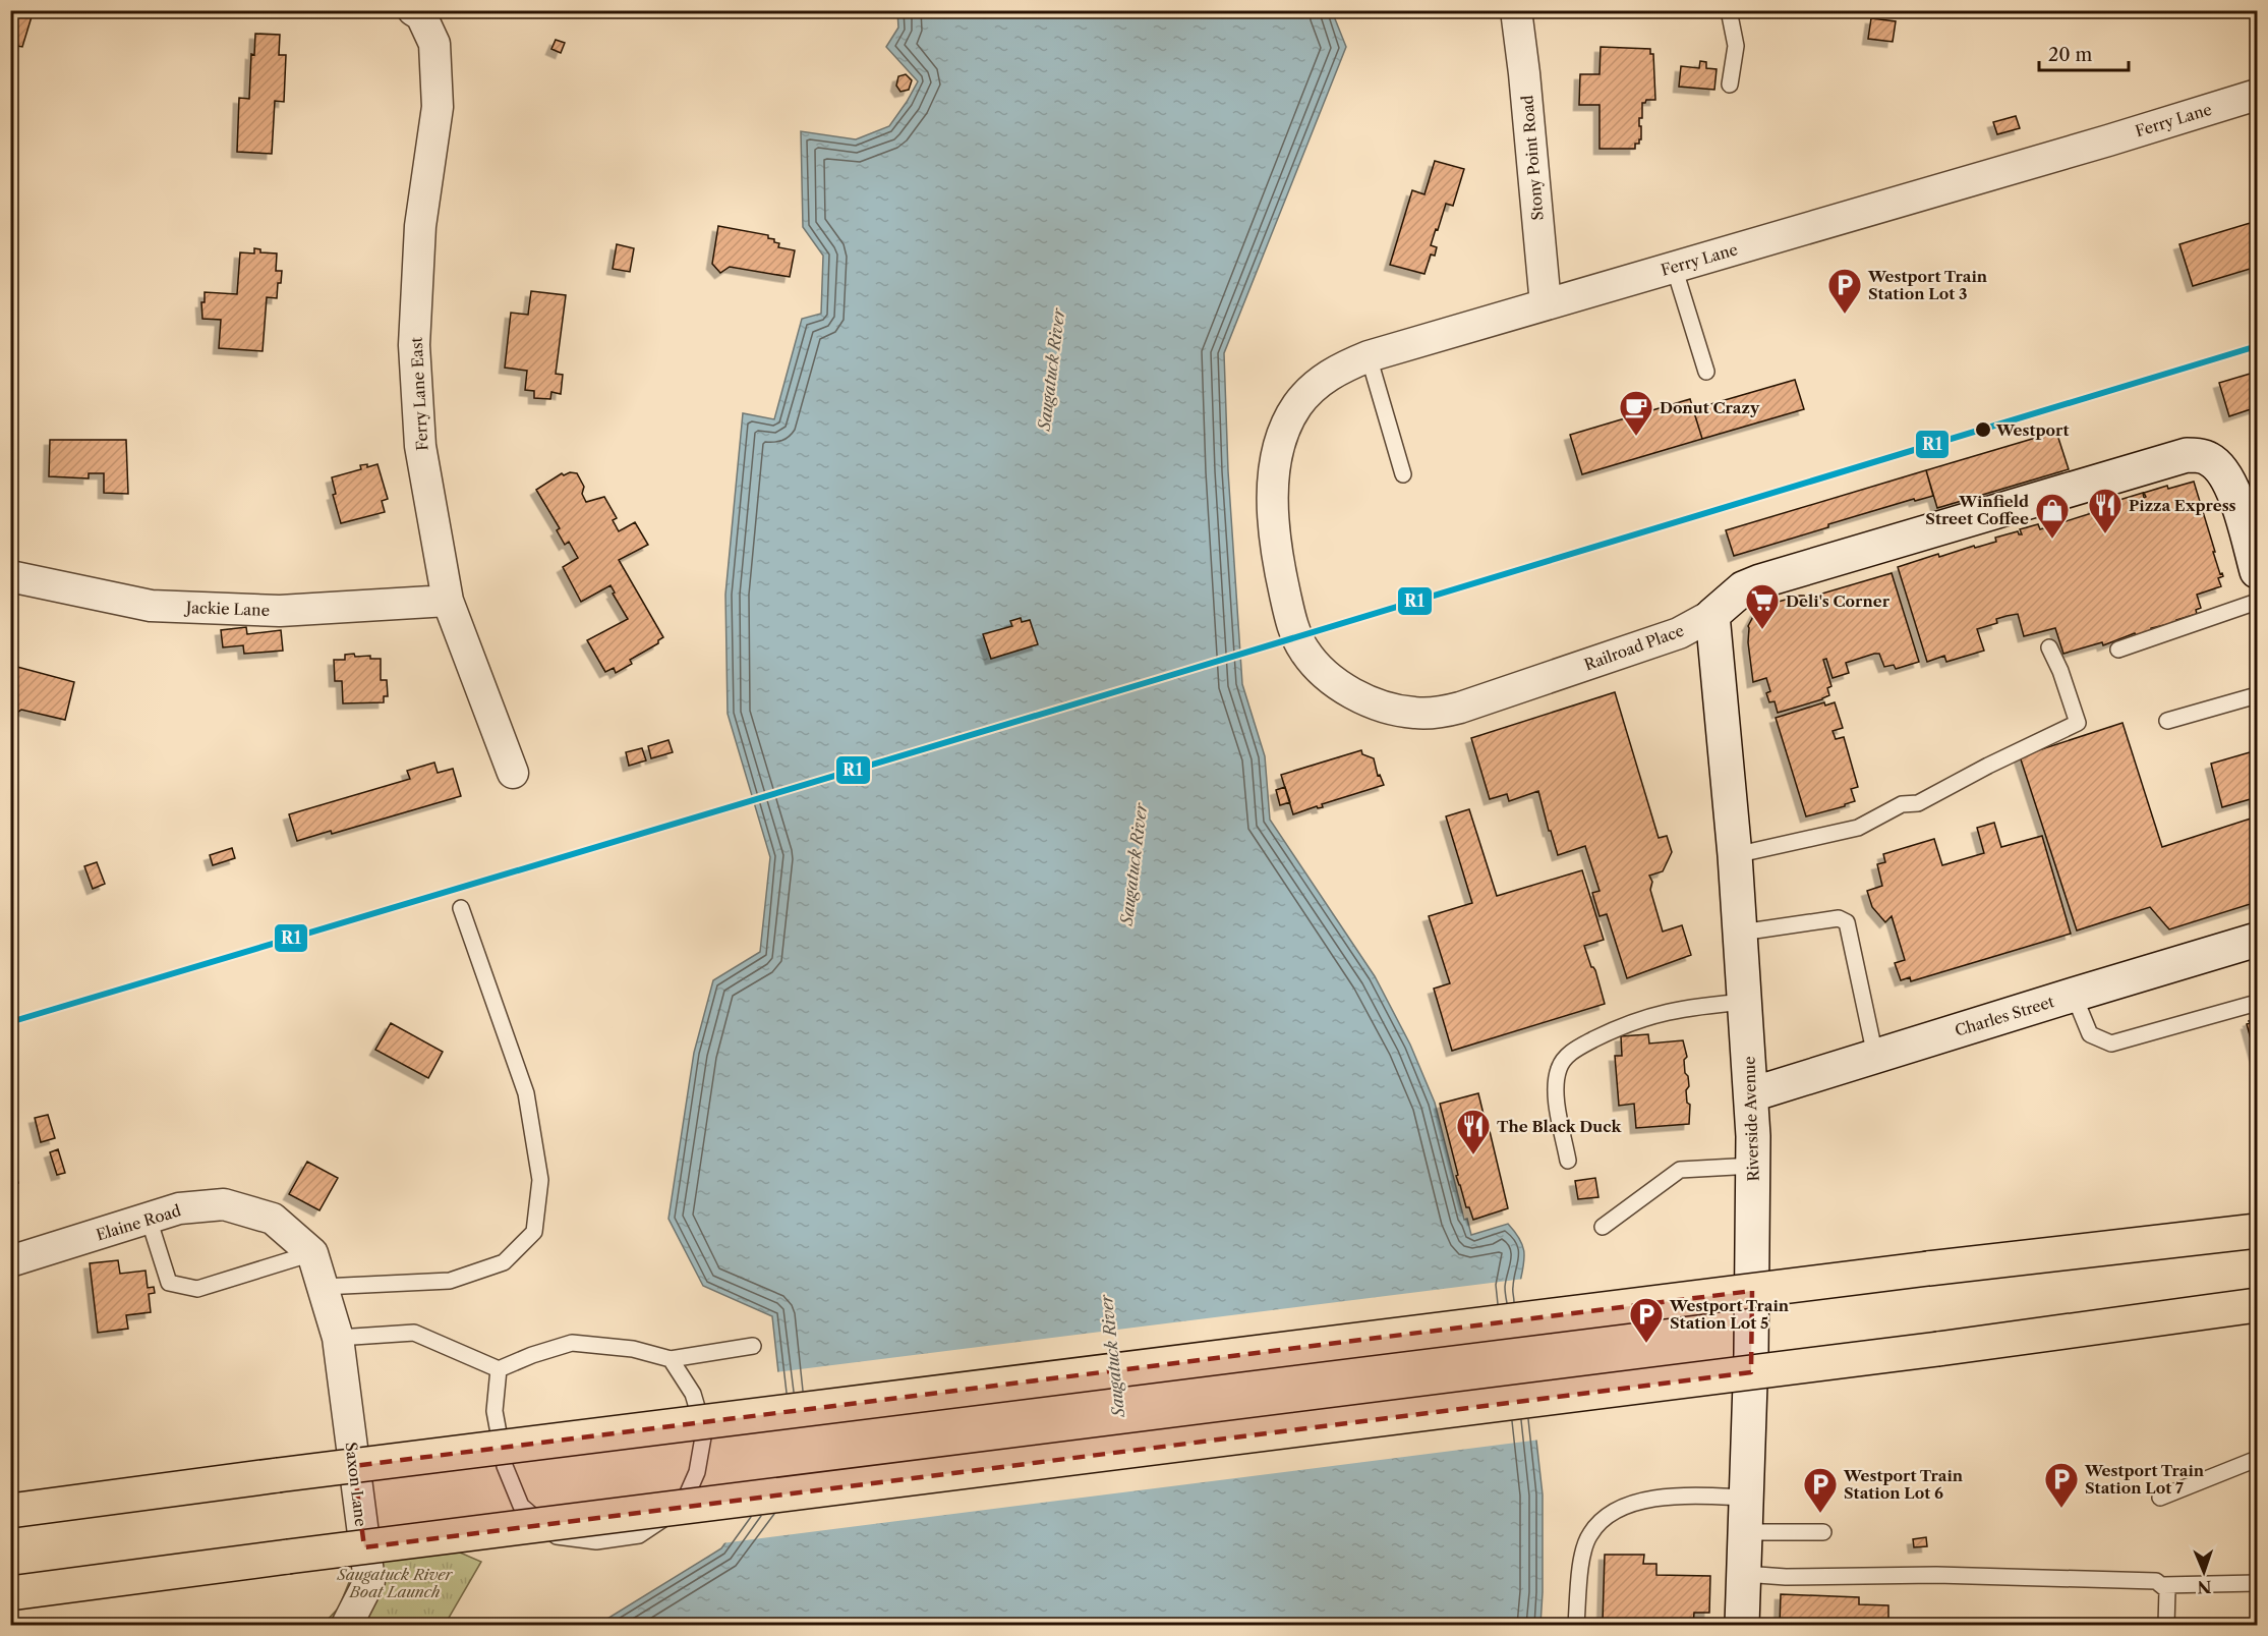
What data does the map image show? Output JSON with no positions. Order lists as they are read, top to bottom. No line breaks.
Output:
{"streets":{"street":["Ferry Lane","Stony Point Road","Ferry Lane East","Jackie Lane","Railroad Place","Charles Street","Riverside Avenue","Elaine Road","Saxon Lane"]},"crossings":[["Ferry Lane","Stony Point Road"],["Ferry Lane","Railroad Place"],["Ferry Lane East","Jackie Lane"],["Railroad Place","Riverside Avenue"],["Charles Street","Riverside Avenue"]],"water":["Saugatuck River"],"parks":["Saugatuck River Boat Launch"],"places":{"parking":["Westport Train Station Lot 3","Westport Train Station Lot 5","Westport Train Station Lot 7","Westport Train Station Lot 6"],"other":["Westport"],"cafe":["Donut Crazy"],"restaurant":["Pizza Express","The Black Duck"],"shop":["Winfield Street Coffee"],"supermarket":["Deli's Corner"]},"lines":["transit line R1"],"scale_bar":"20 m","north":"bottom"}
